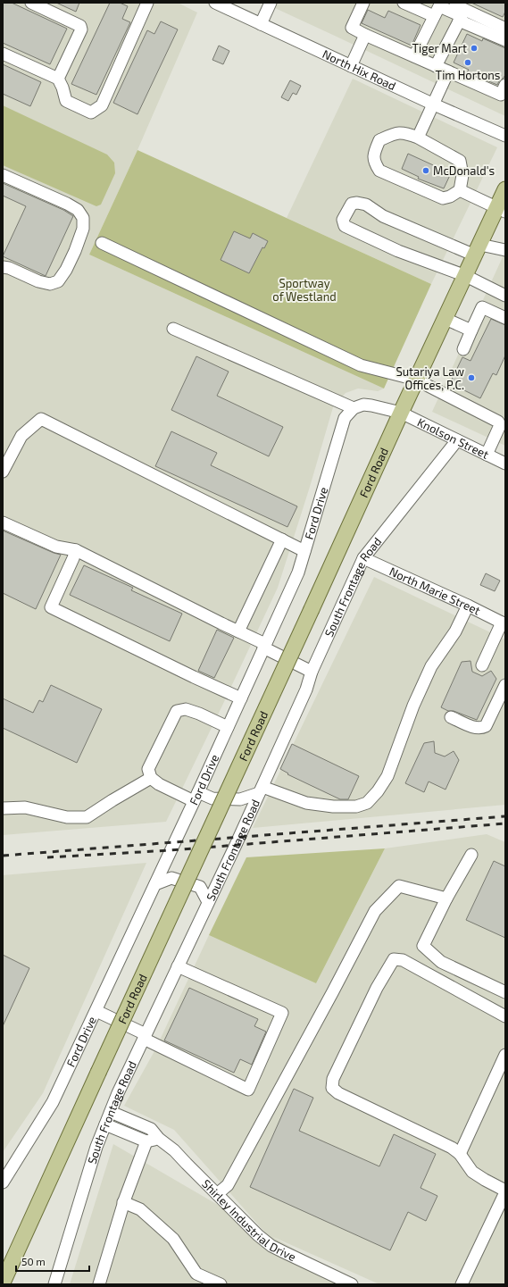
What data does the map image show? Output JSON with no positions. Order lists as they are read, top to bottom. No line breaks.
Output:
{"streets":{"main road":["Ford Road"],"street":["North Hix Road","Knolson Street","Ford Drive","South Frontage Road","North Marie Street","Shirley Industrial Drive"]},"crossings":[["Knolson Street","Ford Road"],["Knolson Street","South Frontage Road"],["South Frontage Road","North Marie Street"],["South Frontage Road","Shirley Industrial Drive"]],"parks":["Sportway of Westland"],"places":["Tiger Mart","Tim Hortons","McDonald's","Sutariya Law Offices, P.C."],"scale_bar":"50 m"}
